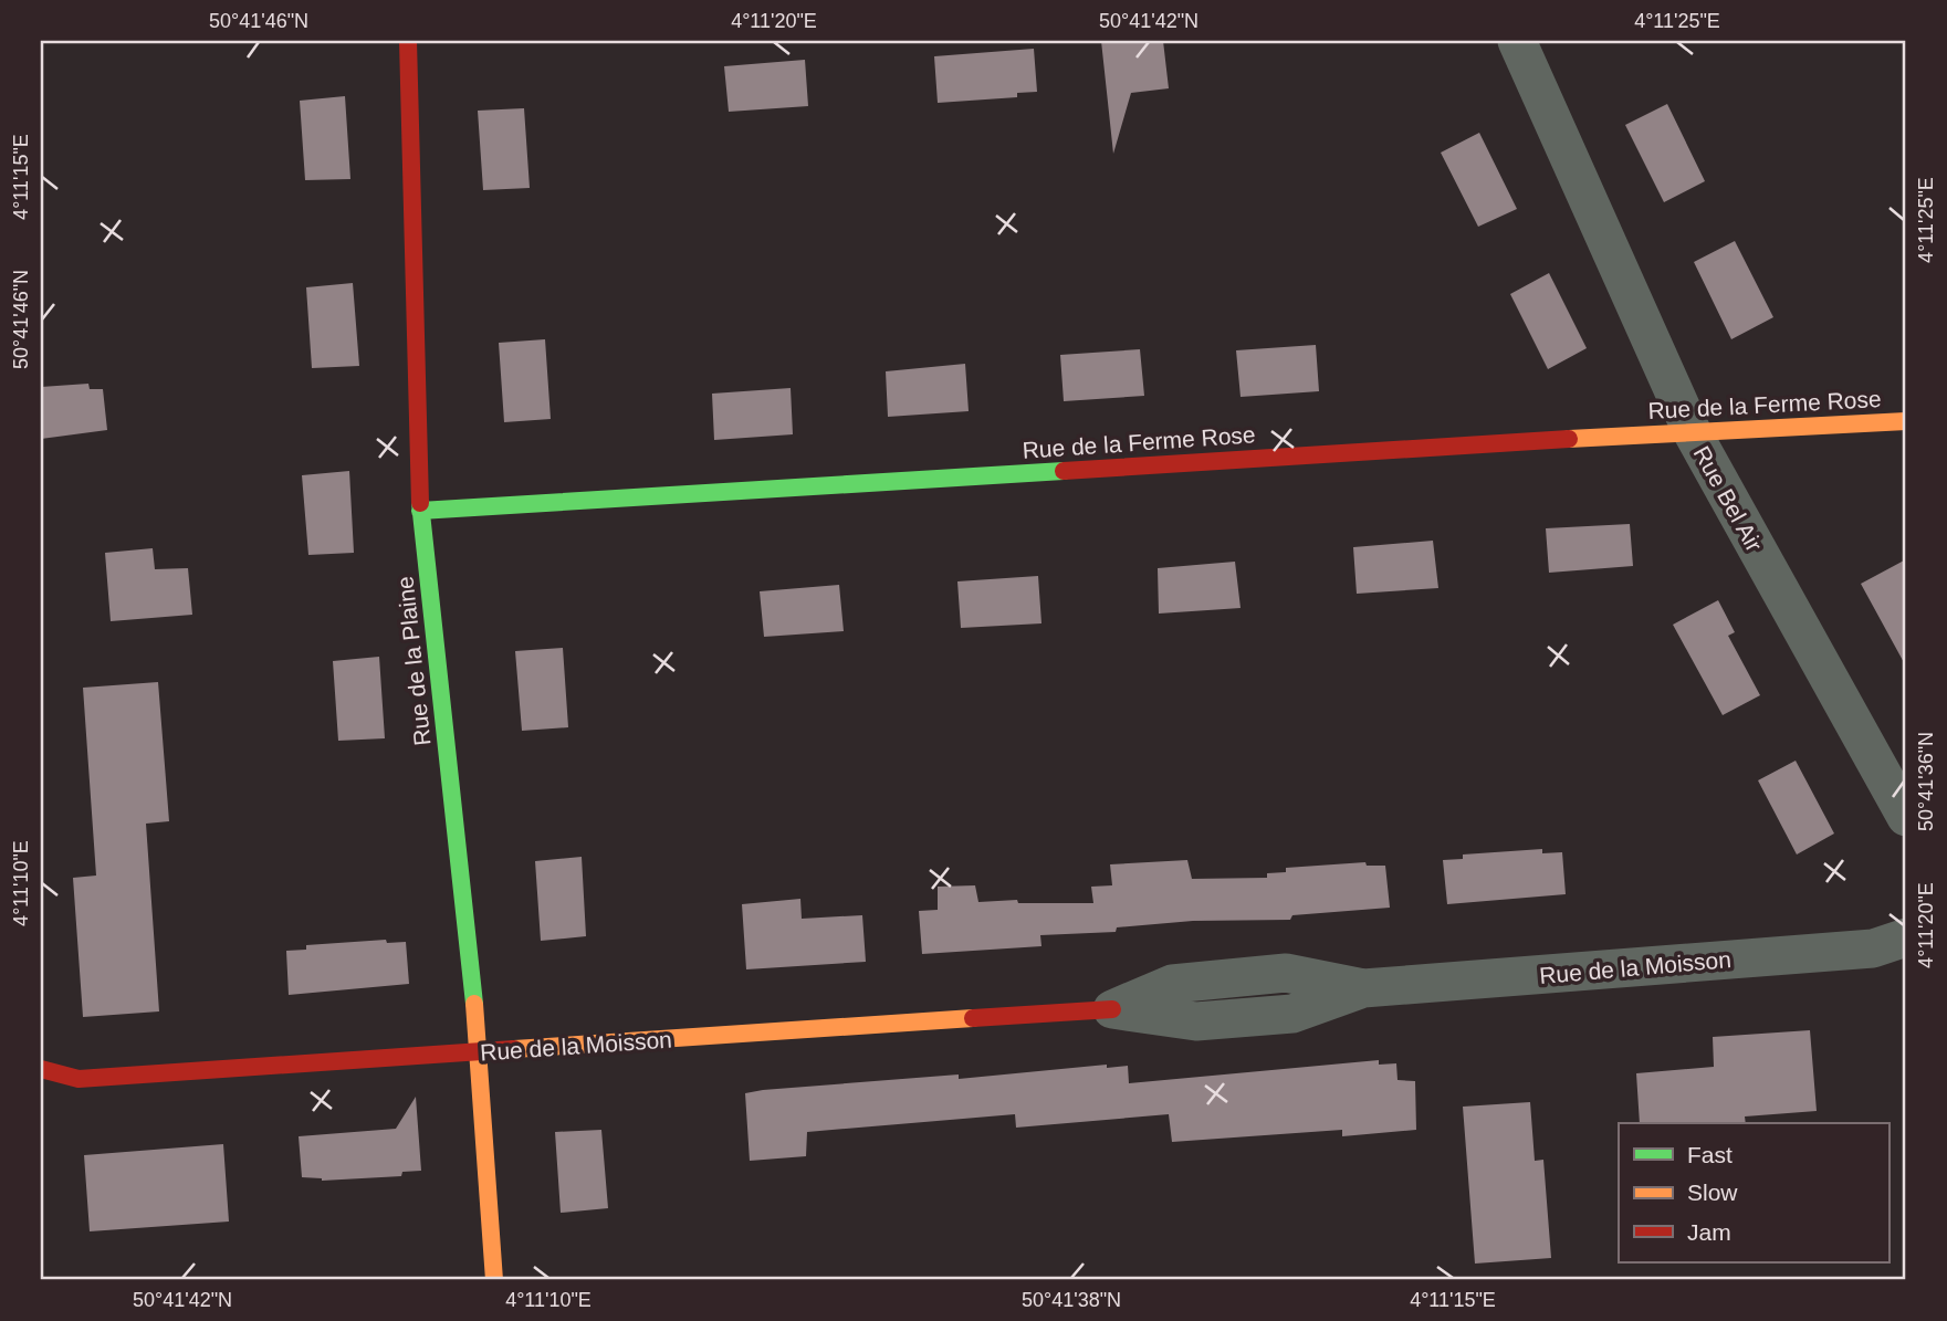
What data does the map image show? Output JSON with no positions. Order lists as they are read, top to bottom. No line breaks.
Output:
{"streets":{"street":["Rue de la Ferme Rose","Rue Bel Air","Rue de la Plaine","Rue de la Moisson"]},"crossings":[["Rue de la Ferme Rose","Rue Bel Air"],["Rue de la Ferme Rose","Rue de la Plaine"],["Rue de la Plaine","Rue de la Moisson"]],"legend":["Fast","Slow","Jam"],"coordinates":["50°41'46\"N","4°11'20\"E","50°41'42\"N","4°11'25\"E","4°11'15\"E","50°41'36\"N","4°11'10\"E","50°41'38\"N"]}
